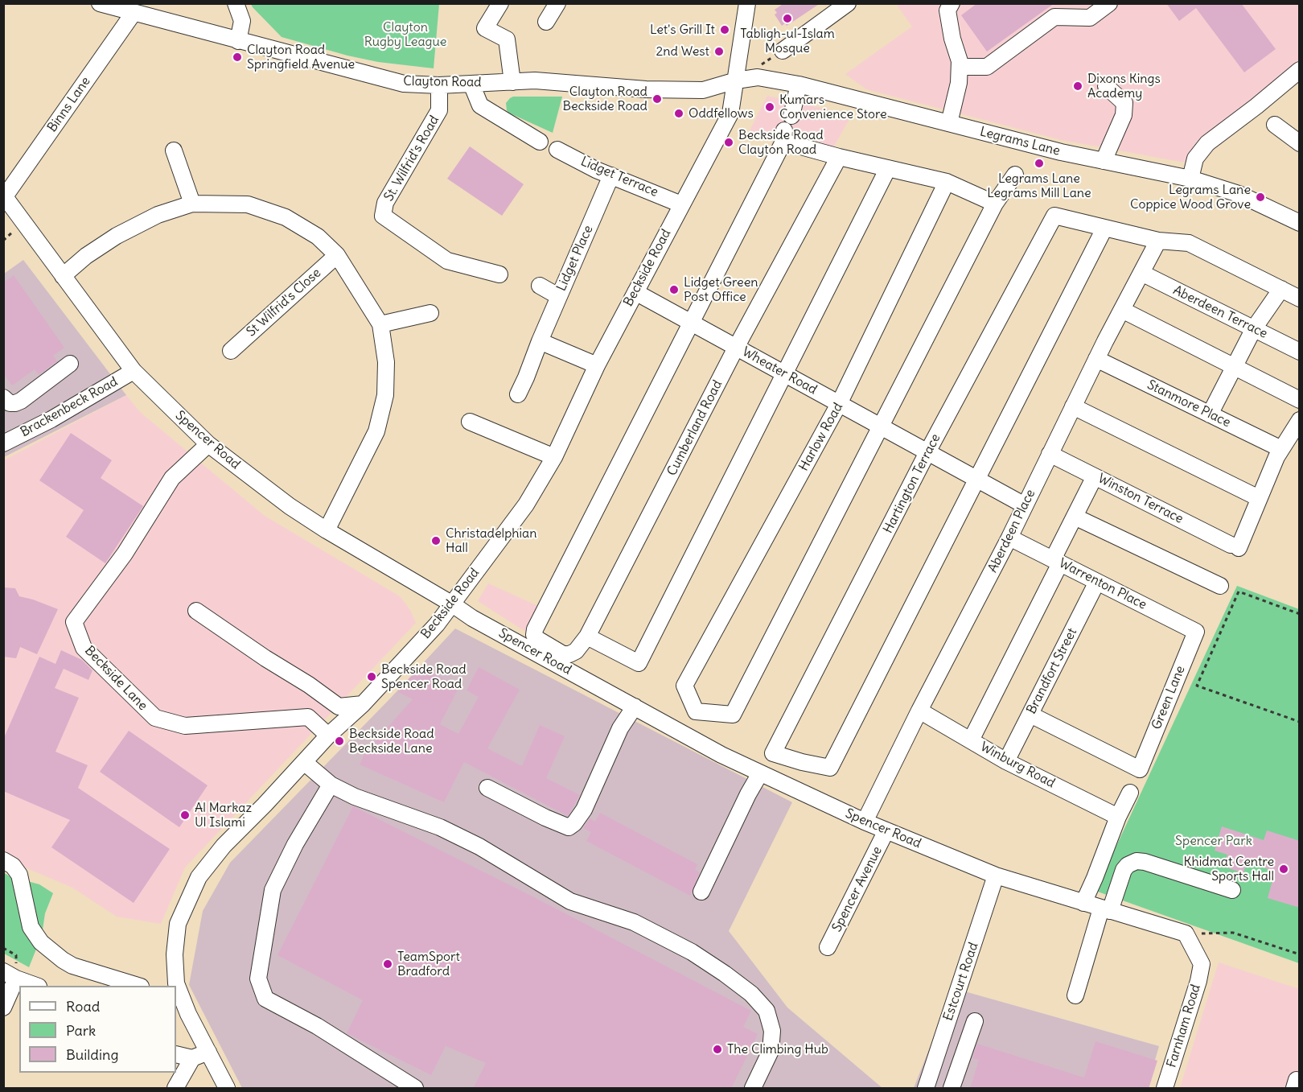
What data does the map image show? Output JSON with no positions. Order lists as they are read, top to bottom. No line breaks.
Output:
{"streets":{"street":["Clayton Road","Binns Lane","Legrams Lane","St. Wilfrid's Road","Lidget Terrace","Lidget Place","Beckside Road","St Wilfrid's Close","Aberdeen Terrace","Wheater Road","Stanmore Place","Brackenbeck Road","Cumberland Road","Harlow Road","Spencer Road","Hartington Terrace","Winston Terrace","Aberdeen Place","Warrenton Place","Brandfort Street","Beckside Lane","Green Lane","Winburg Road","Spencer Avenue","Estcourt Road","Farnham Road"]},"crossings":[["Clayton Road","Binns Lane"],["Clayton Road","Legrams Lane"],["Clayton Road","St. Wilfrid's Road"],["Clayton Road","Beckside Road"],["Binns Lane","Spencer Road"],["Legrams Lane","Beckside Road"],["Lidget Terrace","Lidget Place"],["Lidget Terrace","Beckside Road"],["Beckside Road","Wheater Road"],["Beckside Road","Spencer Road"],["Beckside Road","Beckside Lane"],["Aberdeen Terrace","Aberdeen Place"],["Wheater Road","Cumberland Road"],["Wheater Road","Harlow Road"],["Wheater Road","Hartington Terrace"],["Wheater Road","Aberdeen Place"],["Stanmore Place","Aberdeen Place"],["Brackenbeck Road","Spencer Road"],["Spencer Road","Aberdeen Place"],["Spencer Road","Beckside Lane"],["Spencer Road","Spencer Avenue"],["Spencer Road","Estcourt Road"],["Spencer Road","Farnham Road"],["Winston Terrace","Aberdeen Place"],["Aberdeen Place","Warrenton Place"],["Aberdeen Place","Winburg Road"],["Warrenton Place","Brandfort Street"],["Warrenton Place","Green Lane"],["Brandfort Street","Green Lane"],["Brandfort Street","Winburg Road"]],"parks":["Clayton Rugby League","Spencer Park"],"places":["Tabligh-ul-Islam Mosque","Let's Grill It","2nd West","Clayton Road Springfield Avenue","Dixons Kings Academy","Clayton Road Beckside Road","Kumars Convenience Store","Oddfellows","Beckside Road Clayton Road","Legrams Lane Legrams Mill Lane","Legrams Lane Coppice Wood Grove","Lidget Green Post Office","Christadelphian Hall","Beckside Road Spencer Road","Beckside Road Beckside Lane","Al Markaz Ul Islami","Khidmat Centre Sports Hall","TeamSport Bradford","The Climbing Hub"],"legend":["Road","Park","Building"]}
